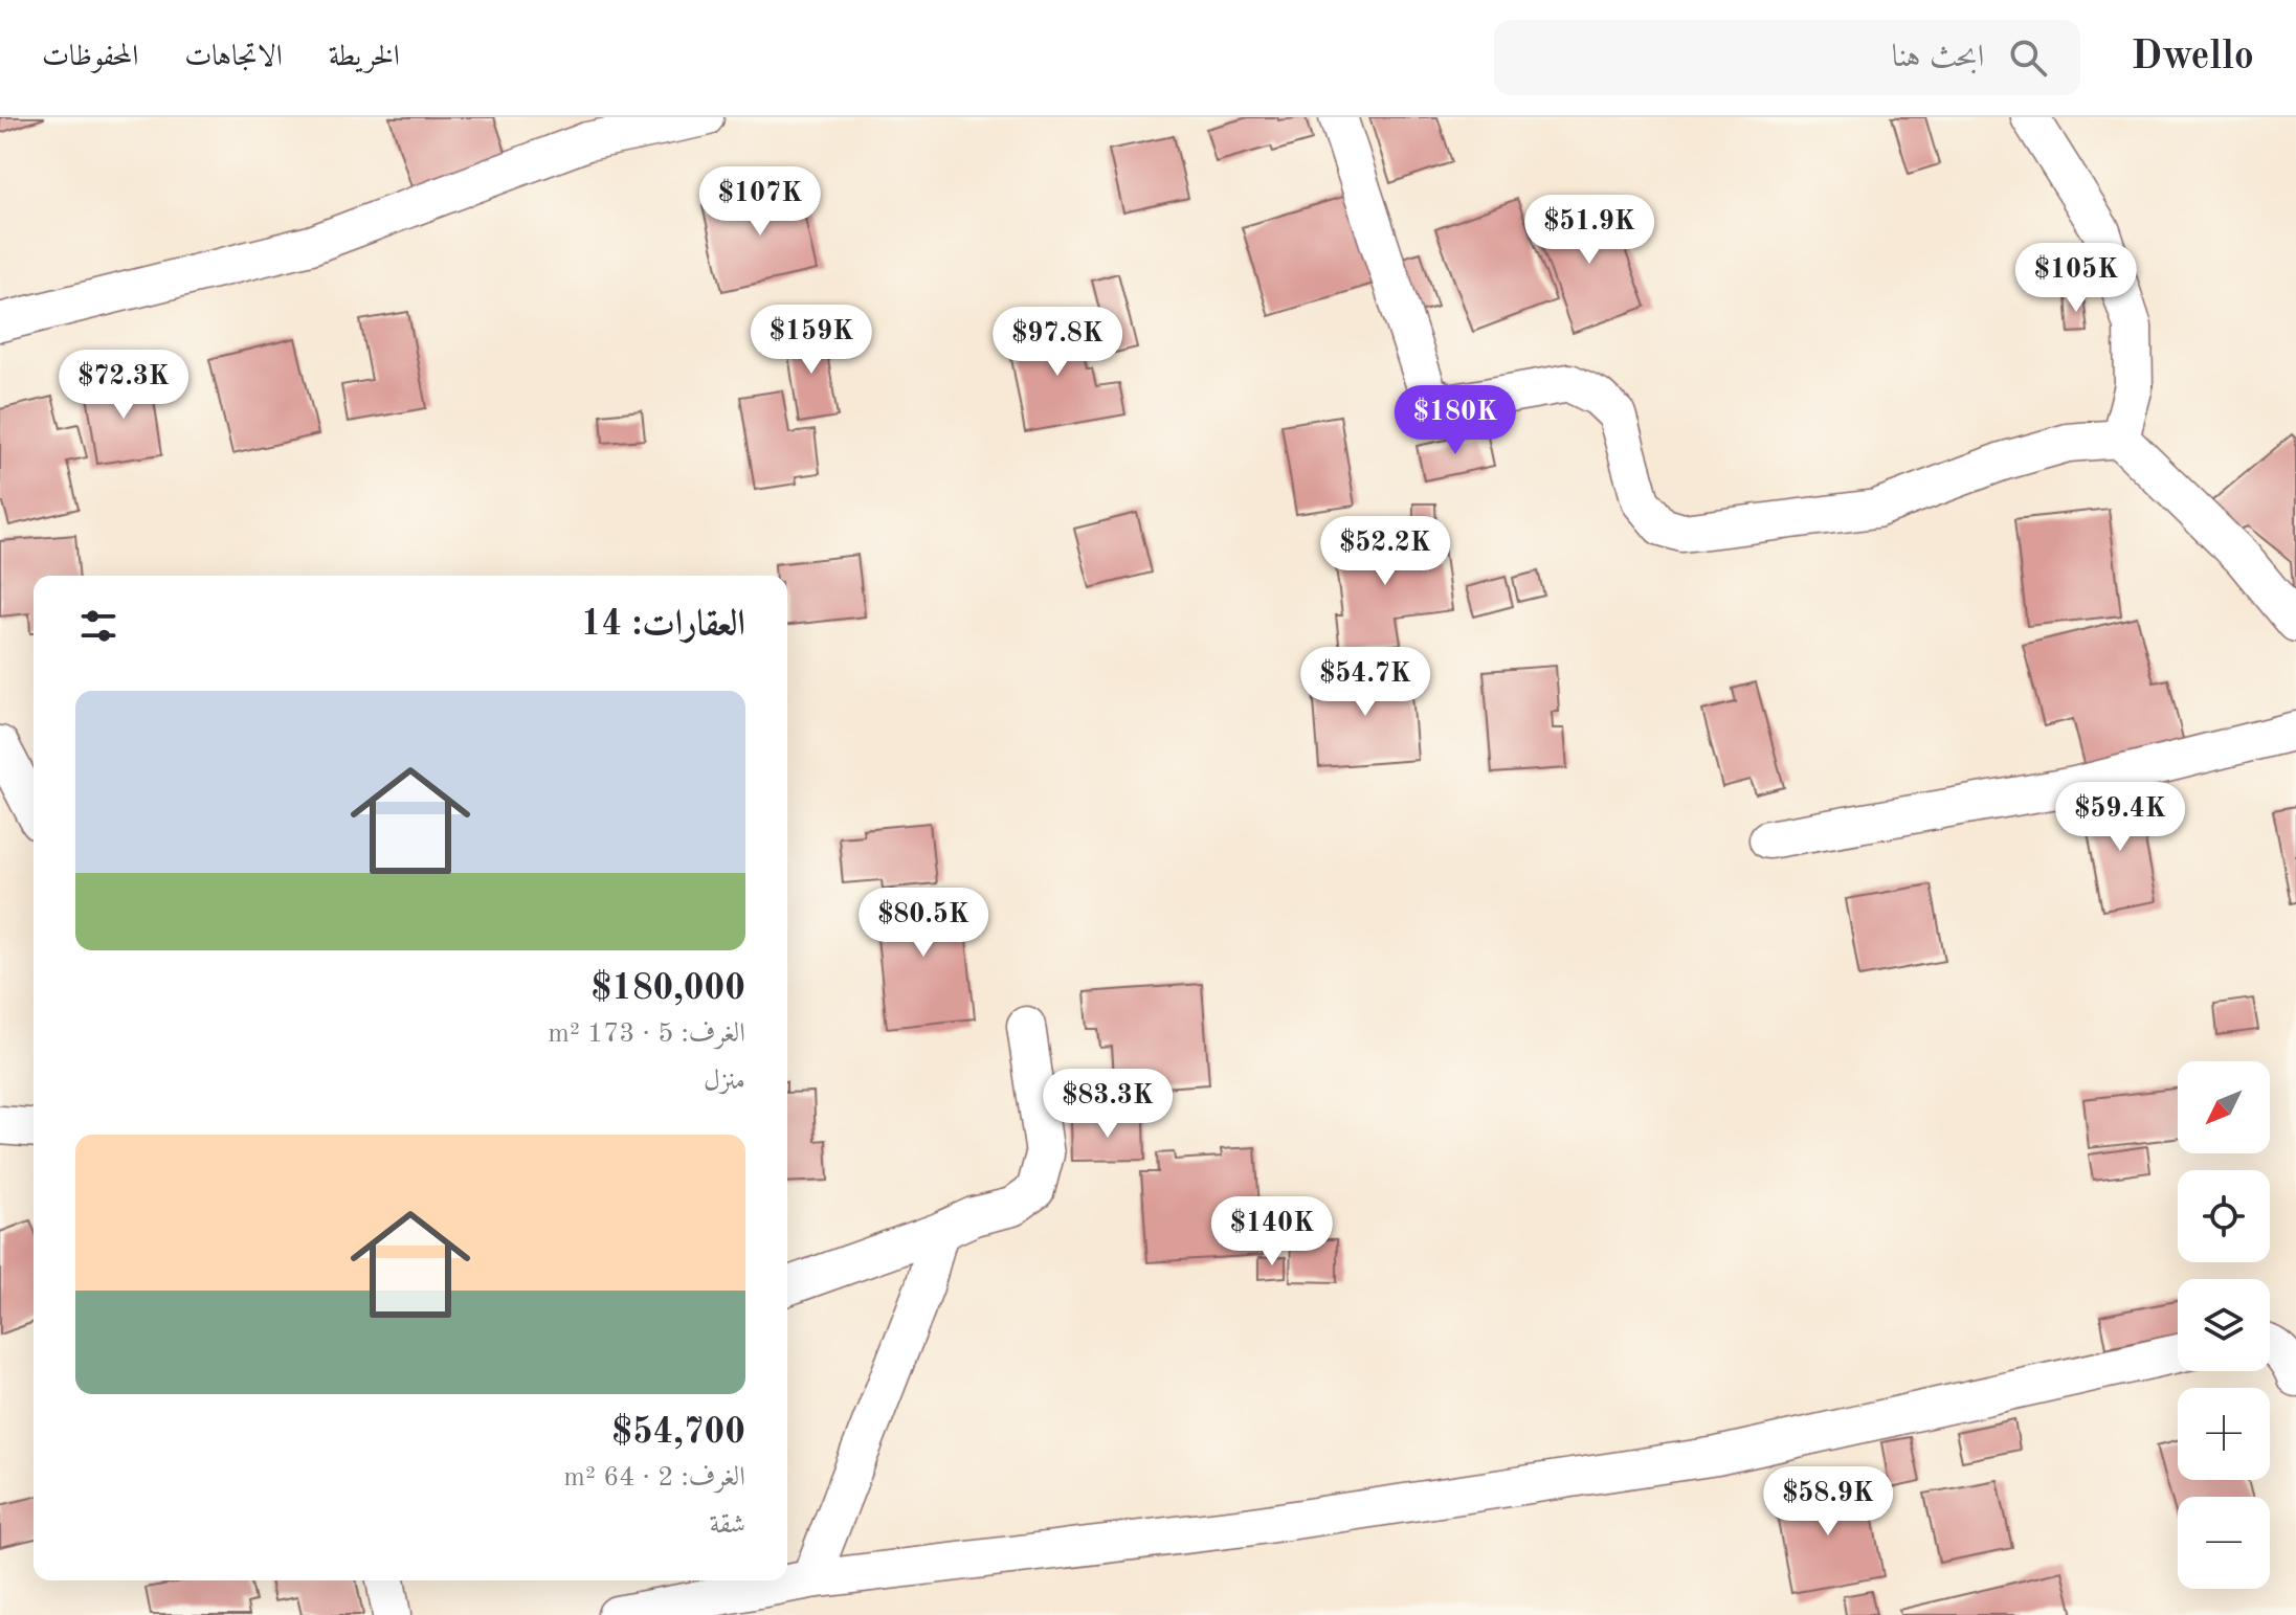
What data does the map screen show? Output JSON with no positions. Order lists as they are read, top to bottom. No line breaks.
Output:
{"north":"bottom left","page":{"header":"Dwello","search":"ابحث هنا","nav":["الخريطة","الاتجاهات","المحفوظات"],"price":["$107K","$51.9K","$105K","$159K","$97.8K","$72.3K","$180K","$52.2K","$54.7K","$59.4K","$80.5K","$83.3K","$140K","$58.9K"],"heading":"العقارات: 14","list":[{"name":"$180,000","note":"الغرف: 5 · 173 m² · منزل"},{"name":"$54,700","note":"الغرف: 2 · 64 m² · شقة"}],"map_buttons":["+","−"]}}
